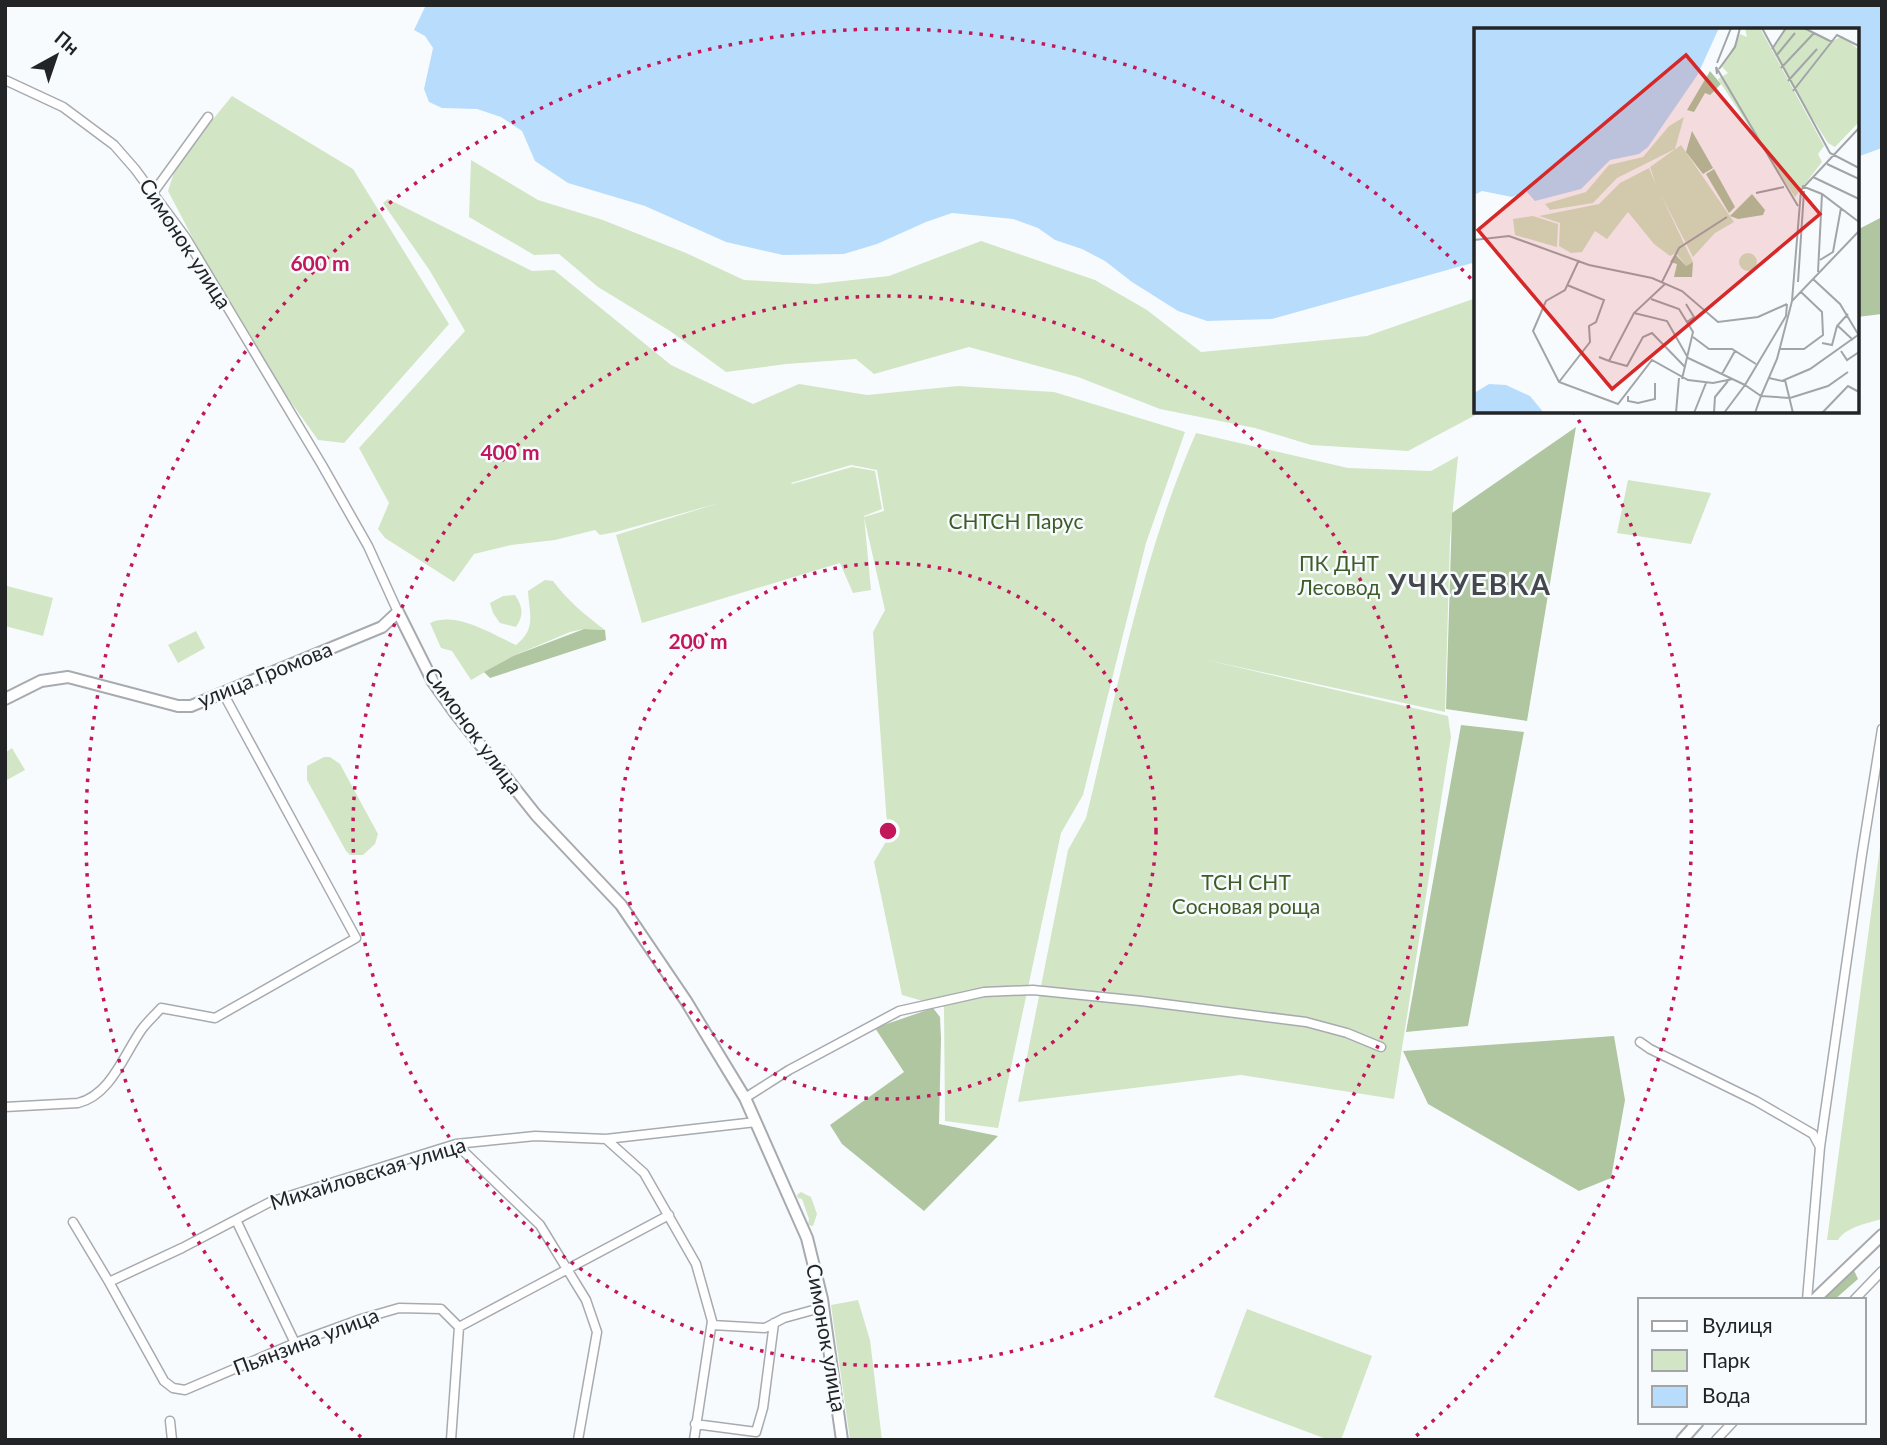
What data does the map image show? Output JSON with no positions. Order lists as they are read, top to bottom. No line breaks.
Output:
{"streets":{"street":["Симонок улица","улица Громова","Михайловская улица","Пьянзина улица"]},"crossings":[["Симонок улица","улица Громова"],["Симонок улица","Михайловская улица"],["Михайловская улица","Пьянзина улица"]],"districts":["УЧКУЕВКА"],"parks":["СНТСН Парус","ПК ДНТ Лесовод","ТСН СНТ Сосновая роща"],"legend":["Вулиця","Парк","Вода"],"north":"top right","rings":["600 m","400 m","200 m"]}
